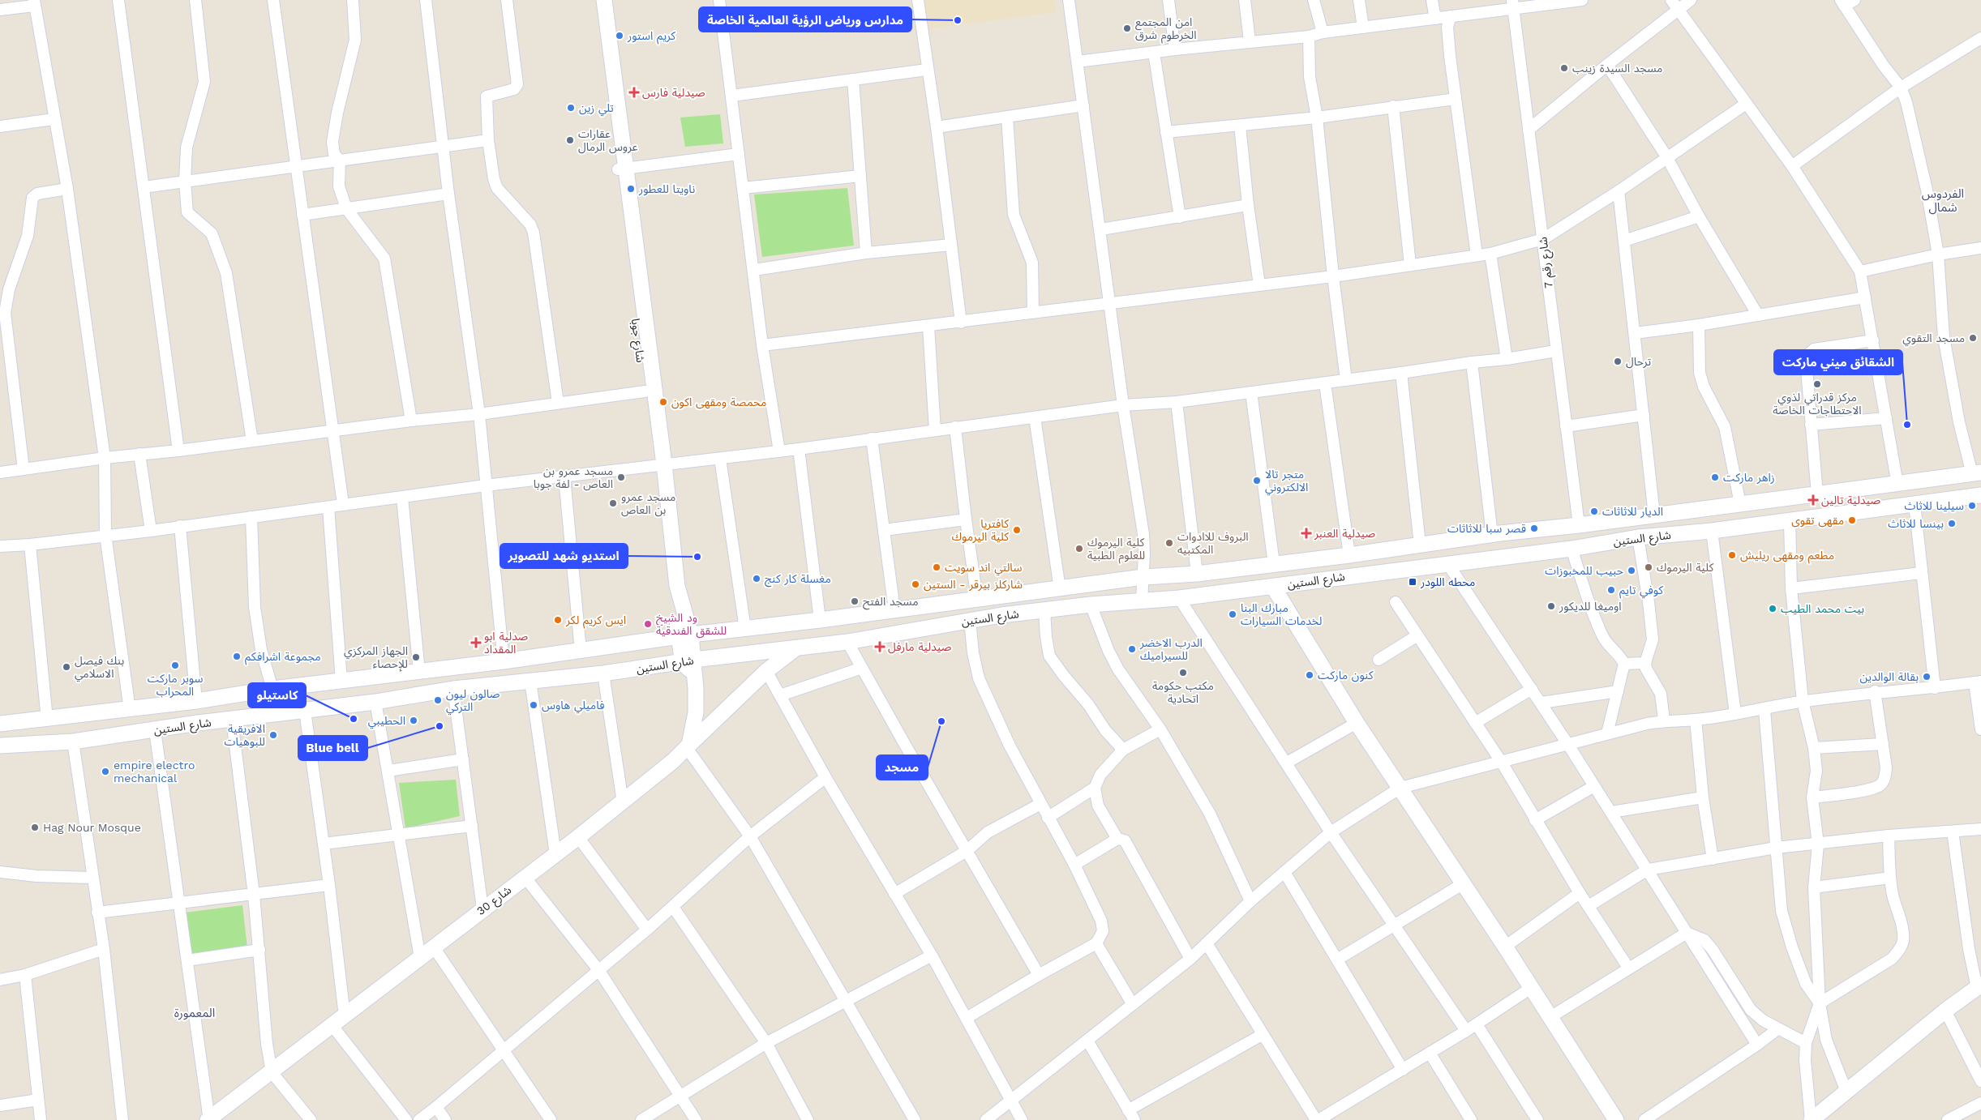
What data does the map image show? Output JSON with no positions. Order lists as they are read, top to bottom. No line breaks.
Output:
{"streets":{"main road":["شارع جوبا","شارع الستين","شارع 30"],"street":["شارع رقم 7"]},"crossings":[["شارع رقم 7","شارع الستين"],["شارع جوبا","شارع الستين"],["شارع الستين","شارع 30"]],"districts":["الفردوس شمال","المعمورة"],"places":{"other":["مدارس ورياض الرؤية العالمية الخاصة","امن المجتمع الخرطوم شرق","كريم استور","مسجد السيدة زينب","تلي زين","عقارات عروس الرمال","ناويتا للعطور","مسجد التقوي","ترحال","مركز قدراتي لذوي الاحتطاجات الخاصة","محمصة ومقهى اكون","الشقائق ميني ماركت","مسجد عمرو بن العاص - لفة جوبا","زاهر ماركت","متجر تالا الالكتروني","مسجد عمرو بن العاص","سيلينا للاثاث","الديار للاثاثات","مقهى تقوى","بينسا للاثاث","قصر سبا للاثاثات","كافتريا كلية اليرموك","البروف للاادوات المكتبيه","كلية اليرموك للعلوم الطبية","مطعم ومقهى ريليش","استديو شهد للتصوير","سالتي اند سويت","كلية اليرموك","حبيب للمخبوزات","مغسلة كار كنج","شاركلز بيرقر - الستين","كوفي تايم","مسجد الفتح","اوميغا للديكور","بيت محمد الطيب","مبارك البنا لخدمات السيارات","ايس كريم لكر","ود الشيخ للشقق الفندقية","الدرب الاخضر للسيراميك","مجموعة اشرافكم","الجهاز المركزي للإحصاء","سوبر ماركت المحراب","بنك فيصل الاسلامي","مكتب حكومة اتحادية","كنون ماركت","بقالة الوالدين","صالون ليون التركي","فاميلي هاوس","كاستيلو","الحطيبي","مسجد","Blue bell","الافريقية للبوهيات","empire electro mechanical","Hag Nour Mosque"],"health":["صيدلية فارس","صيدلية تالين","صيدلية العنبر","صدلية ابو المقداد","صيدلية مارفل"],"transit":["محطه اللودر"]}}
